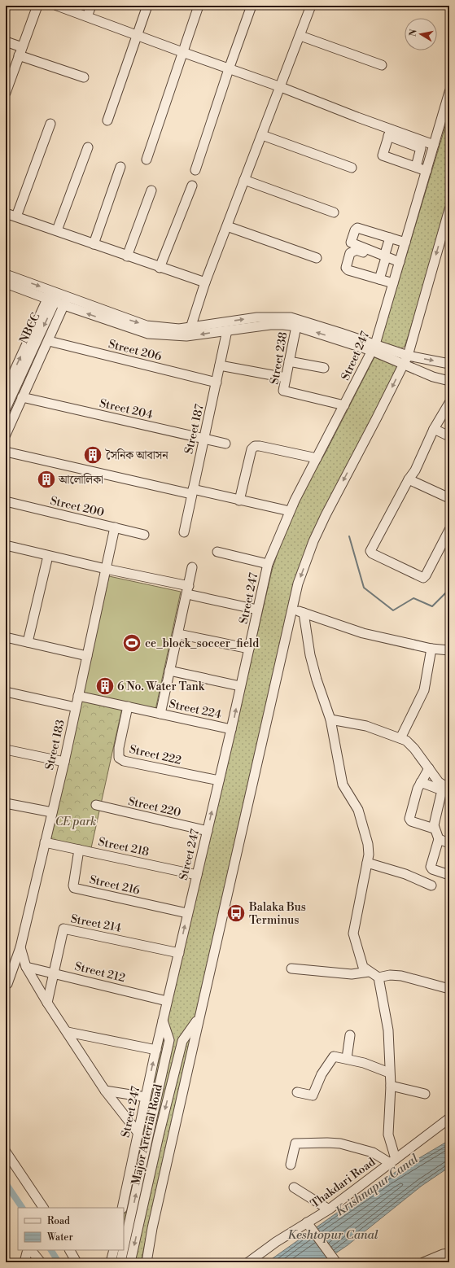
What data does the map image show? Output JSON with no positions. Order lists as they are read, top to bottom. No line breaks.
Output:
{"streets":{"street":["NBCC","Street 206","Street 247","Street 238","Street 204","Street 187","Street 200","Street 224","Street 183","Street 222","Street 220","Street 218","Street 216","Street 214","Street 212","Major Arterial Road","Thakdari Road"]},"crossings":[["Street 206","Street 187"],["Street 247","Street 238"],["Street 247","Street 224"],["Street 247","Street 183"],["Street 247","Street 222"],["Street 247","Street 220"],["Street 247","Street 218"],["Street 247","Street 216"],["Street 247","Street 214"],["Street 247","Street 212"],["Street 247","Major Arterial Road"],["Street 204","Street 187"],["Street 200","Street 183"],["Street 224","Street 183"],["Street 224","Street 222"],["Street 183","Street 218"],["Street 183","Street 214"],["Street 183","Street 212"],["Street 218","Street 216"],["Street 214","Street 212"]],"water":["Krishnapur Canal","Keshtopur Canal"],"parks":["CE park"],"places":{"building":["সৈনিক আবাসন","আলোলিকা","6 No. Water Tank"],"sports":["ce_block_soccer_field"],"bus stop":["Balaka Bus Terminus"]},"legend":["Road","Water"],"north":"left"}
